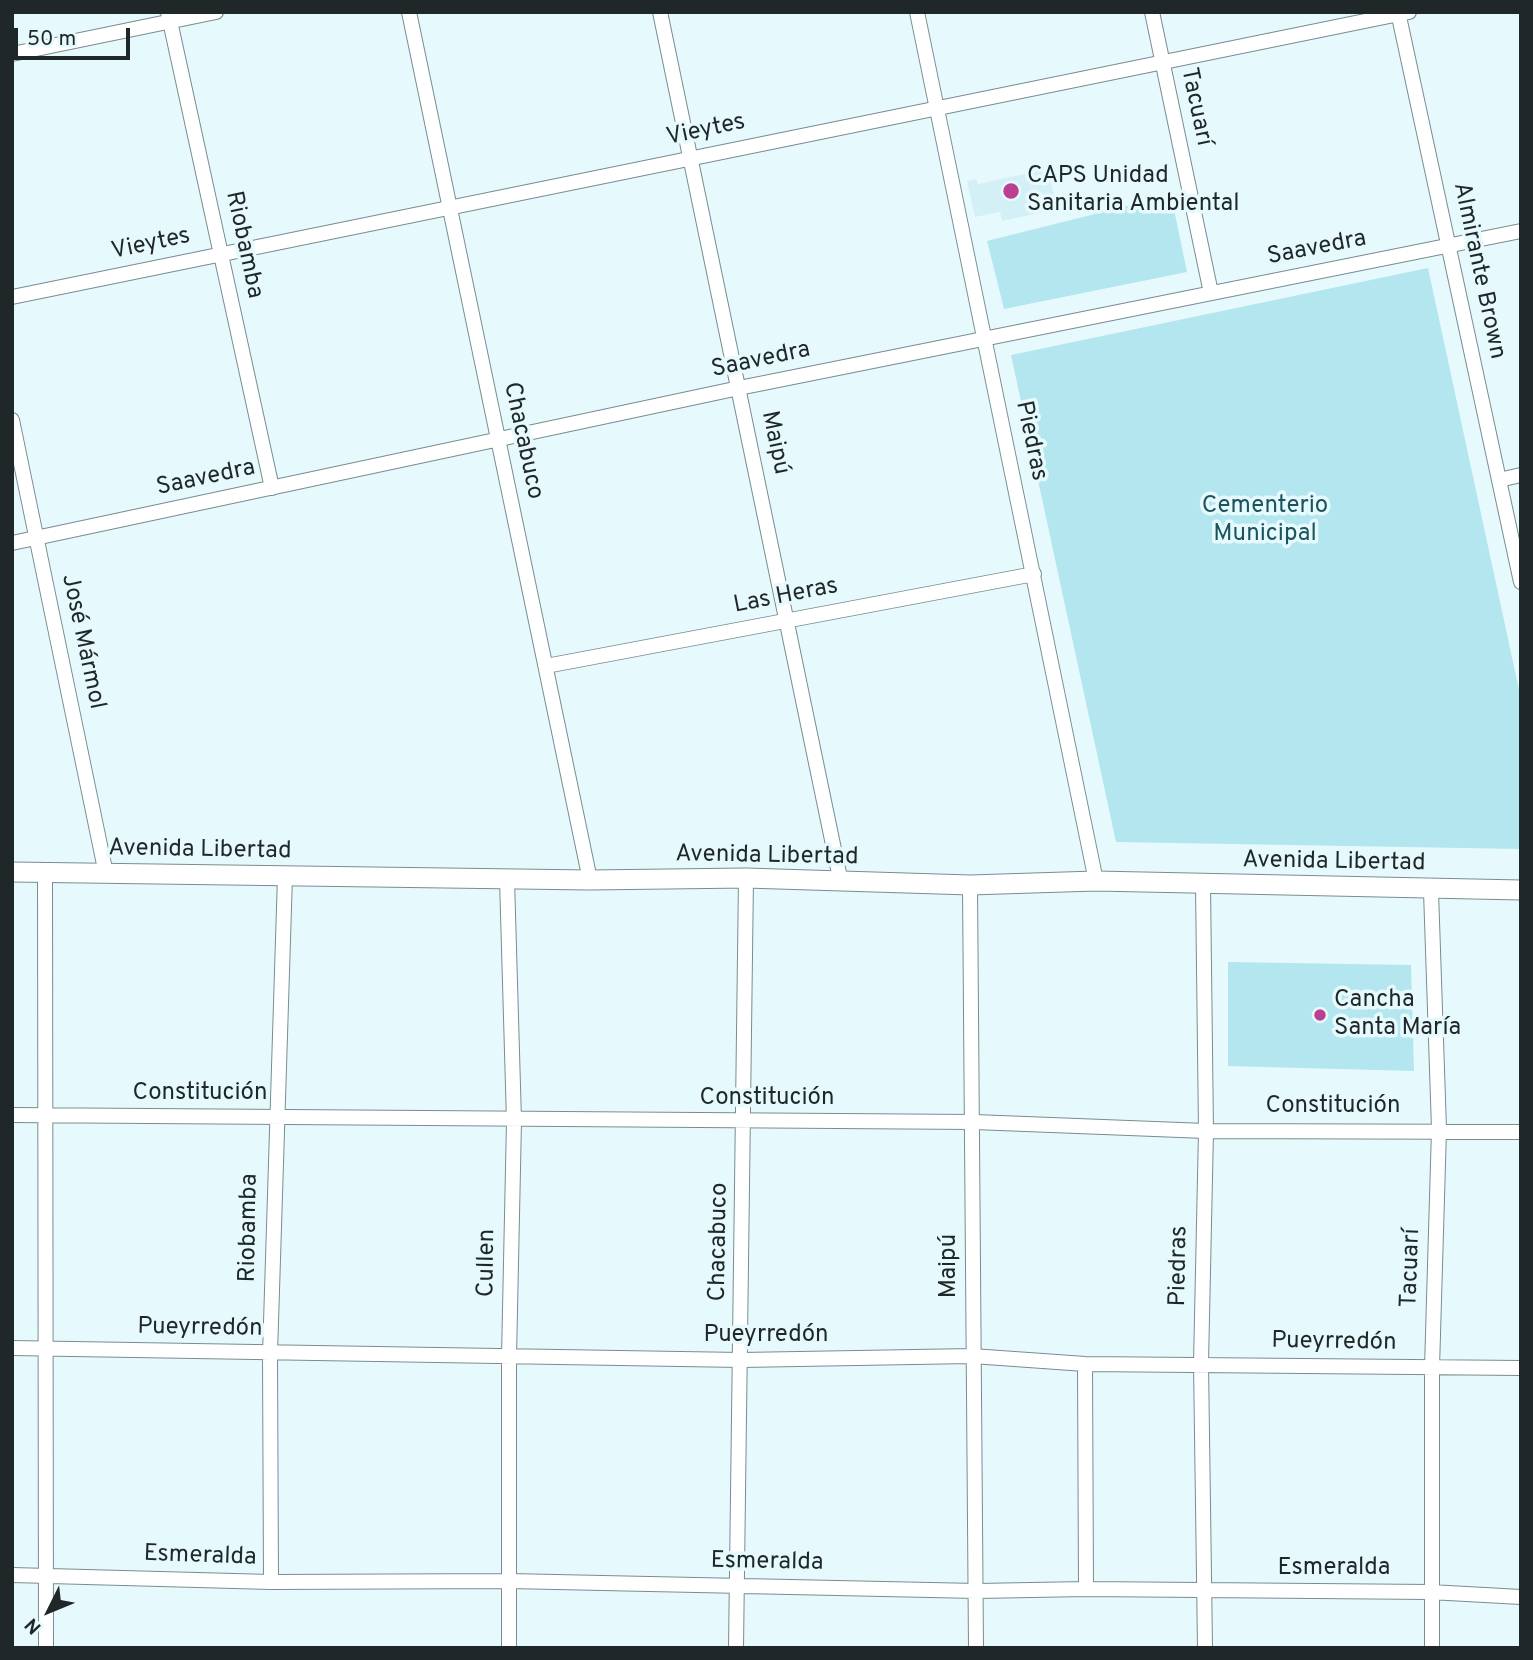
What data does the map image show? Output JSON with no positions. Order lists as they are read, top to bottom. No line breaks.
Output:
{"streets":{"main road":["Avenida Libertad"],"street":["Tacuarí","Vieytes","Riobamba","Saavedra","Almirante Brown","Chacabuco","Piedras","Maipú","Las Heras","José Mármol","Constitución","Cullen","Pueyrredón","Esmeralda"]},"crossings":[["Tacuarí","Vieytes"],["Tacuarí","Saavedra"],["Tacuarí","Avenida Libertad"],["Tacuarí","Constitución"],["Tacuarí","Pueyrredón"],["Tacuarí","Esmeralda"],["Vieytes","Riobamba"],["Vieytes","Almirante Brown"],["Vieytes","Chacabuco"],["Vieytes","Piedras"],["Vieytes","Maipú"],["Riobamba","Saavedra"],["Riobamba","Avenida Libertad"],["Riobamba","Constitución"],["Riobamba","Pueyrredón"],["Riobamba","Esmeralda"],["Saavedra","Almirante Brown"],["Saavedra","Chacabuco"],["Saavedra","Piedras"],["Saavedra","Maipú"],["Saavedra","José Mármol"],["Chacabuco","Las Heras"],["Chacabuco","Avenida Libertad"],["Chacabuco","Constitución"],["Chacabuco","Pueyrredón"],["Chacabuco","Esmeralda"],["Piedras","Las Heras"],["Piedras","Avenida Libertad"],["Piedras","Constitución"],["Piedras","Pueyrredón"],["Piedras","Esmeralda"],["Maipú","Las Heras"],["Maipú","Avenida Libertad"],["Maipú","Constitución"],["Maipú","Pueyrredón"],["Maipú","Esmeralda"],["José Mármol","Avenida Libertad"],["Avenida Libertad","Cullen"],["Constitución","Cullen"],["Cullen","Pueyrredón"],["Cullen","Esmeralda"]],"parks":["Cementerio Municipal"],"places":["CAPS Unidad Sanitaria Ambiental","Cancha Santa María"],"scale_bar":"50 m","north":"bottom left"}
